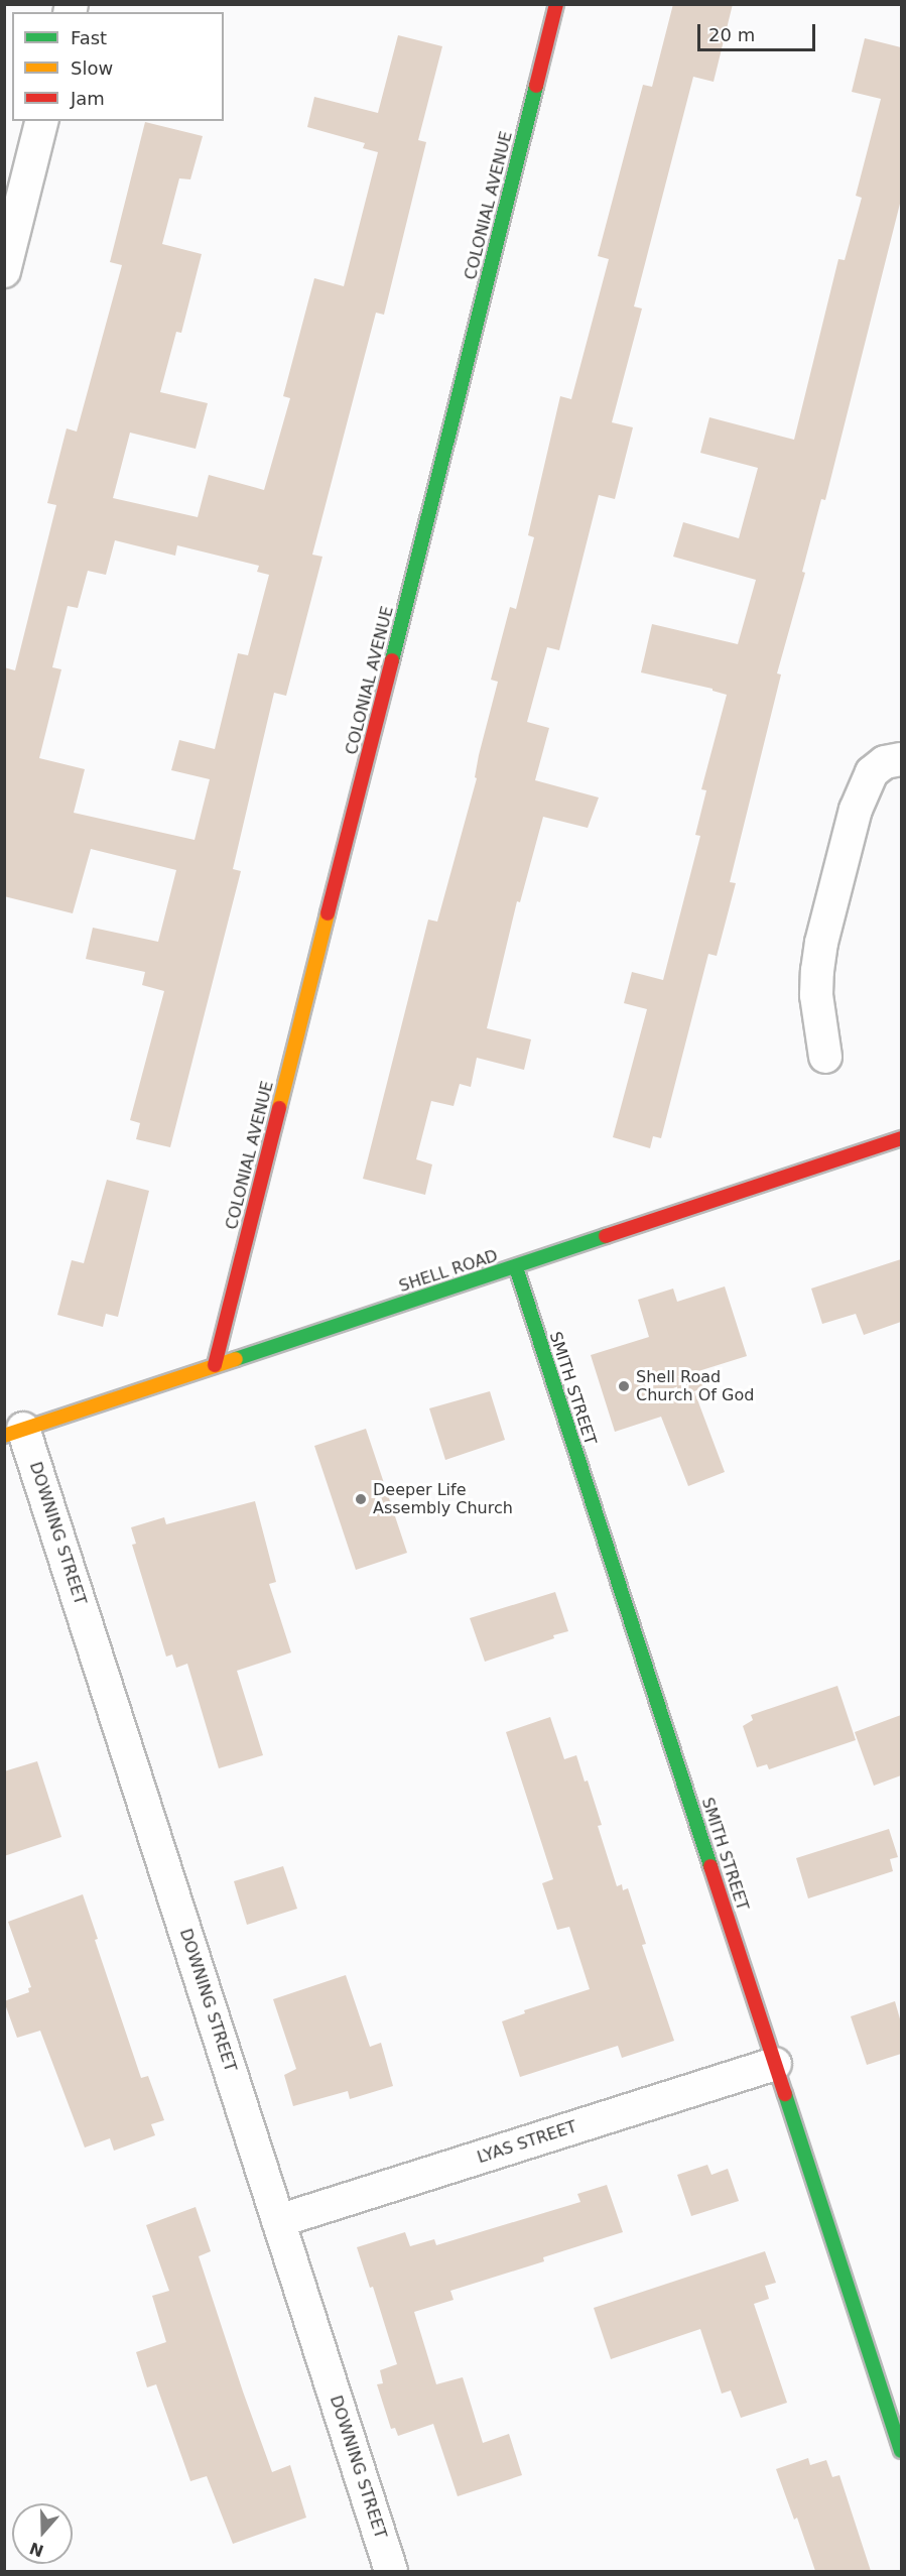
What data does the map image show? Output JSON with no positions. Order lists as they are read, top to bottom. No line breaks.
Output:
{"streets":{"street":["COLONIAL AVENUE","SHELL ROAD","SMITH STREET","DOWNING STREET","LYAS STREET"]},"crossings":[["COLONIAL AVENUE","SHELL ROAD"],["SHELL ROAD","SMITH STREET"],["SHELL ROAD","DOWNING STREET"],["SMITH STREET","LYAS STREET"],["DOWNING STREET","LYAS STREET"]],"places":["Shell Road Church Of God","Deeper Life Assembly Church"],"legend":["Fast","Slow","Jam"],"scale_bar":"20 m","north":"bottom"}
